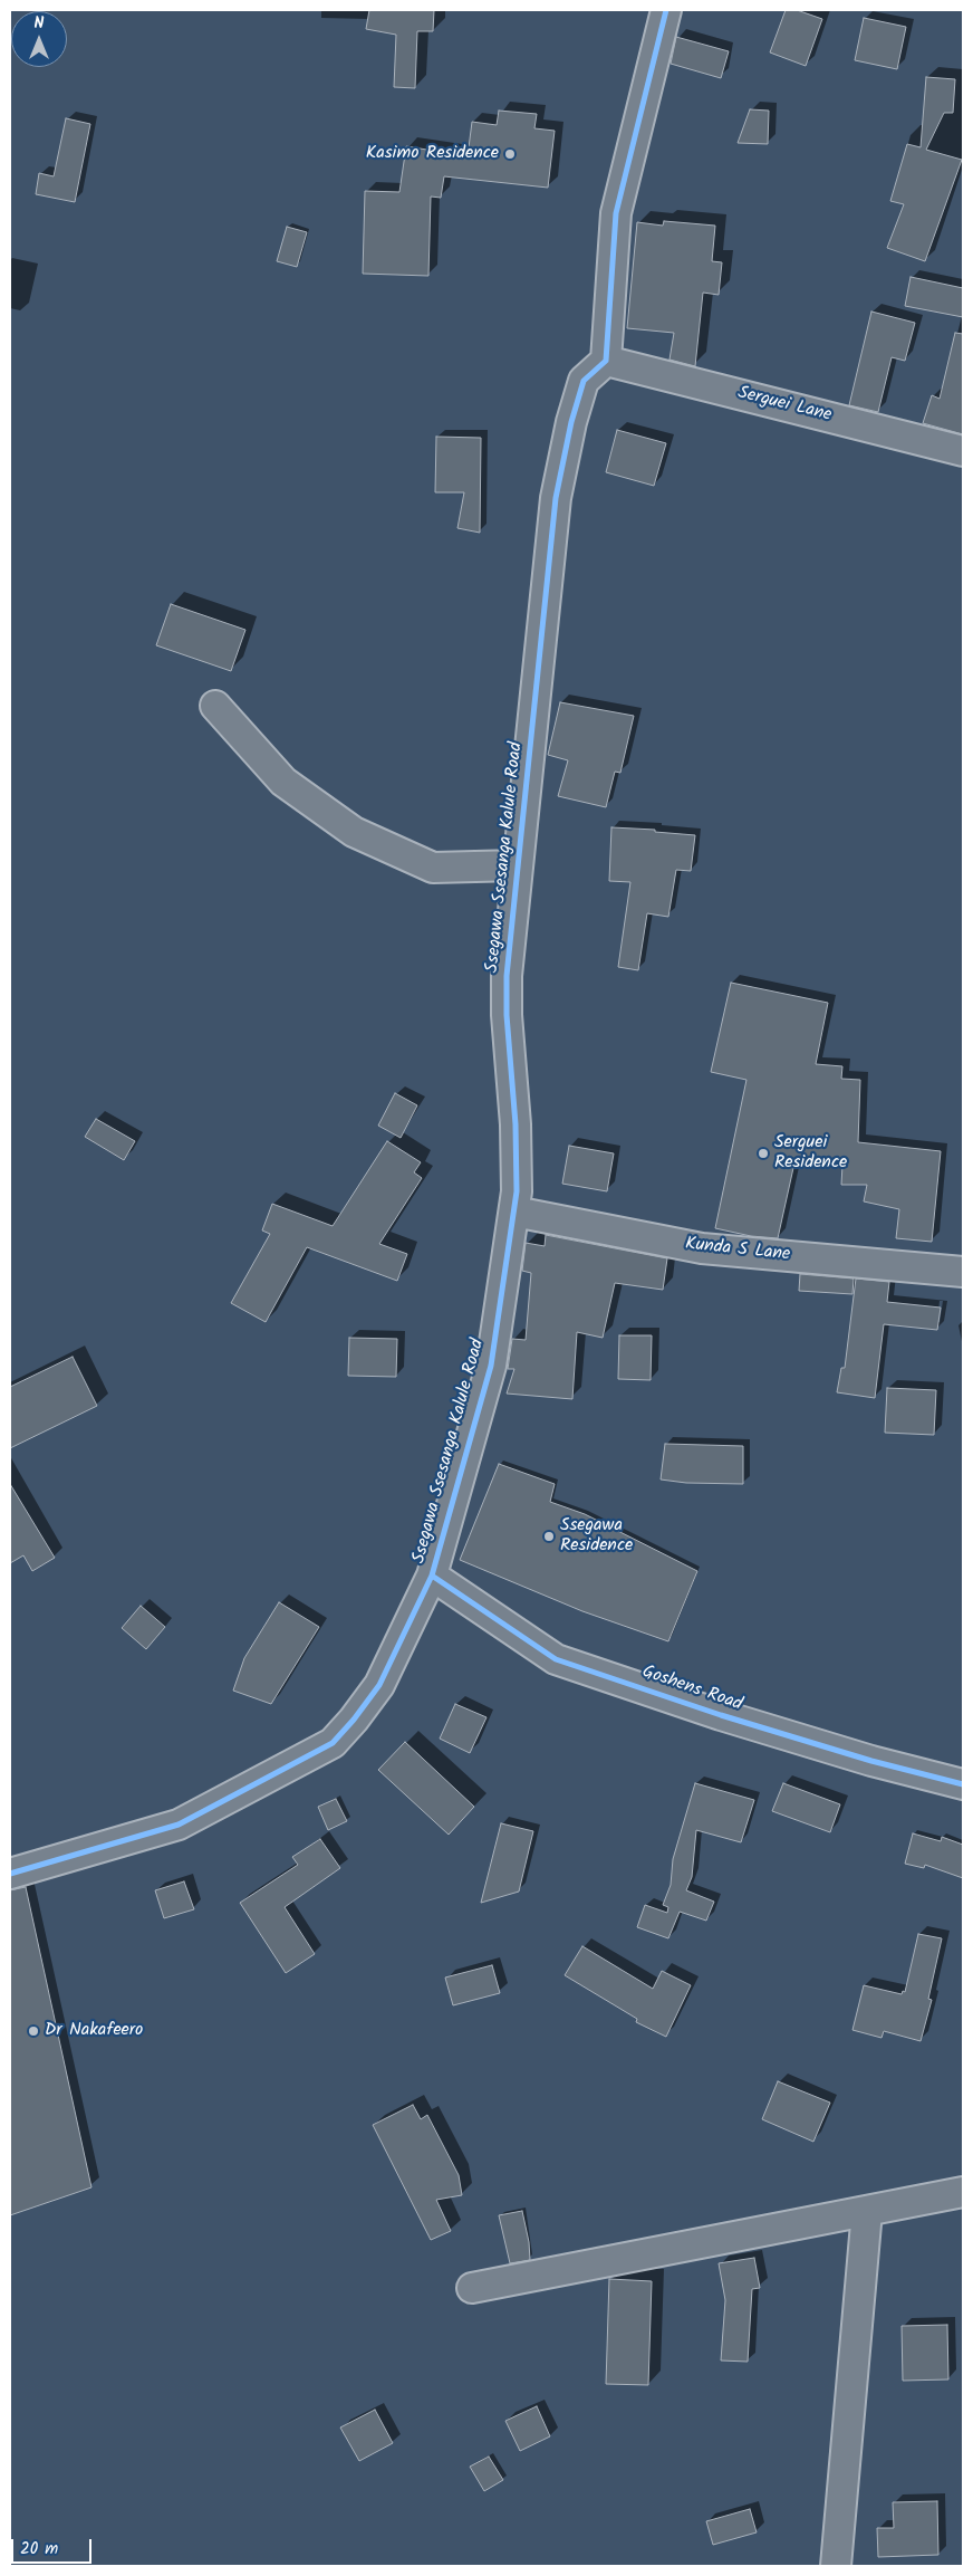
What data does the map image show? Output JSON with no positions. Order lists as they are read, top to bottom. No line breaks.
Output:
{"streets":{"street":["Serguei Lane","Ssegawa Ssesanga Kalule Road","Kunda S Lane","Goshens Road"]},"crossings":[["Serguei Lane","Ssegawa Ssesanga Kalule Road"],["Ssegawa Ssesanga Kalule Road","Kunda S Lane"],["Ssegawa Ssesanga Kalule Road","Goshens Road"]],"places":["Kasimo Residence","Serguei Residence","Ssegawa Residence","Dr Nakafeero"],"scale_bar":"20 m","north":"top"}
